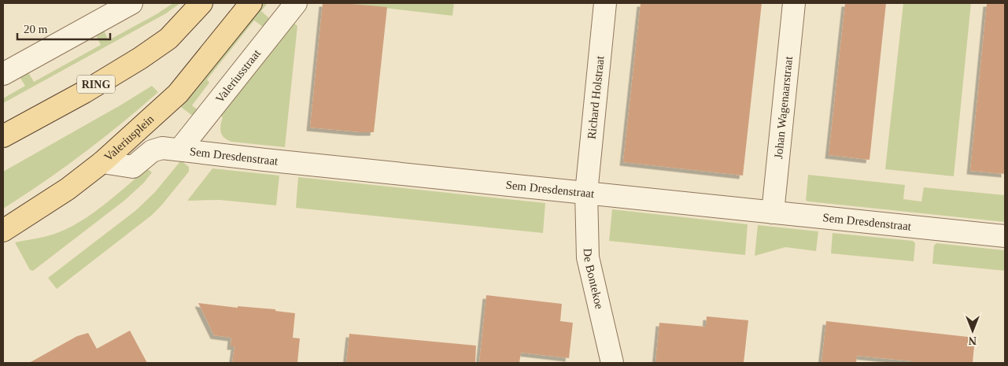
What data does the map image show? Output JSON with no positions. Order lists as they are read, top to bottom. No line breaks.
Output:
{"streets":{"main road":["RING","Valeriusplein"],"street":["Valeriusstraat","Richard Holstraat","Johan Wagenaarstraat","Sem Dresdenstraat","De Bontekoe"]},"crossings":[["Valeriusstraat","Sem Dresdenstraat"],["Richard Holstraat","Sem Dresdenstraat"],["Richard Holstraat","De Bontekoe"],["Johan Wagenaarstraat","Sem Dresdenstraat"],["Valeriusplein","Sem Dresdenstraat"],["Sem Dresdenstraat","De Bontekoe"]],"scale_bar":"20 m","north":"bottom"}
